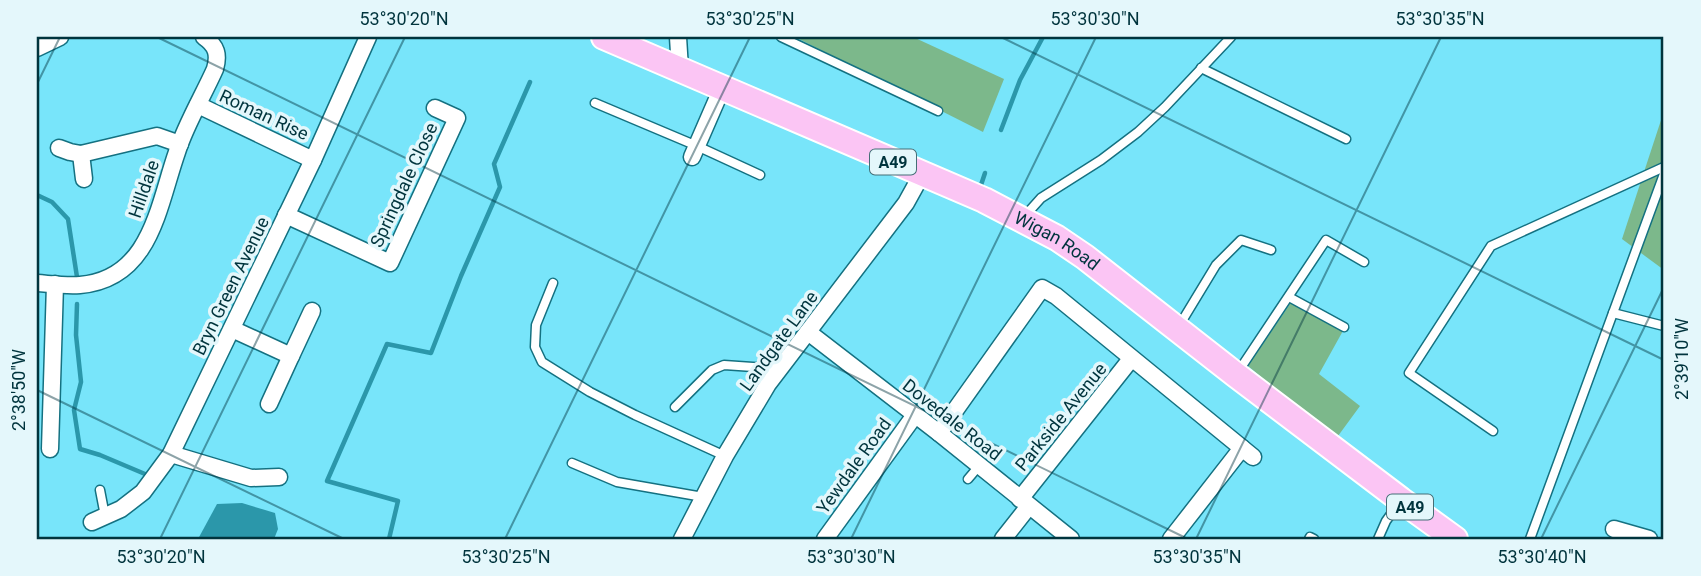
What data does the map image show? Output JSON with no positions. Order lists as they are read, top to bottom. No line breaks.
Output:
{"streets":{"main road":["A49","Wigan Road"],"street":["Roman Rise","Springdale Close","Hilldale","Bryn Green Avenue","Landgate Lane","Parkside Avenue","Dovedale Road","Yewdale Road"]},"crossings":[["Roman Rise","Hilldale"],["Roman Rise","Bryn Green Avenue"],["Springdale Close","Bryn Green Avenue"],["Wigan Road","Landgate Lane"],["Landgate Lane","Dovedale Road"],["Parkside Avenue","Dovedale Road"],["Dovedale Road","Yewdale Road"]],"coordinates":["53°30'20\"N","53°30'25\"N","53°30'30\"N","53°30'35\"N","2°39'10\"W","2°38'50\"W","53°30'40\"N"]}
